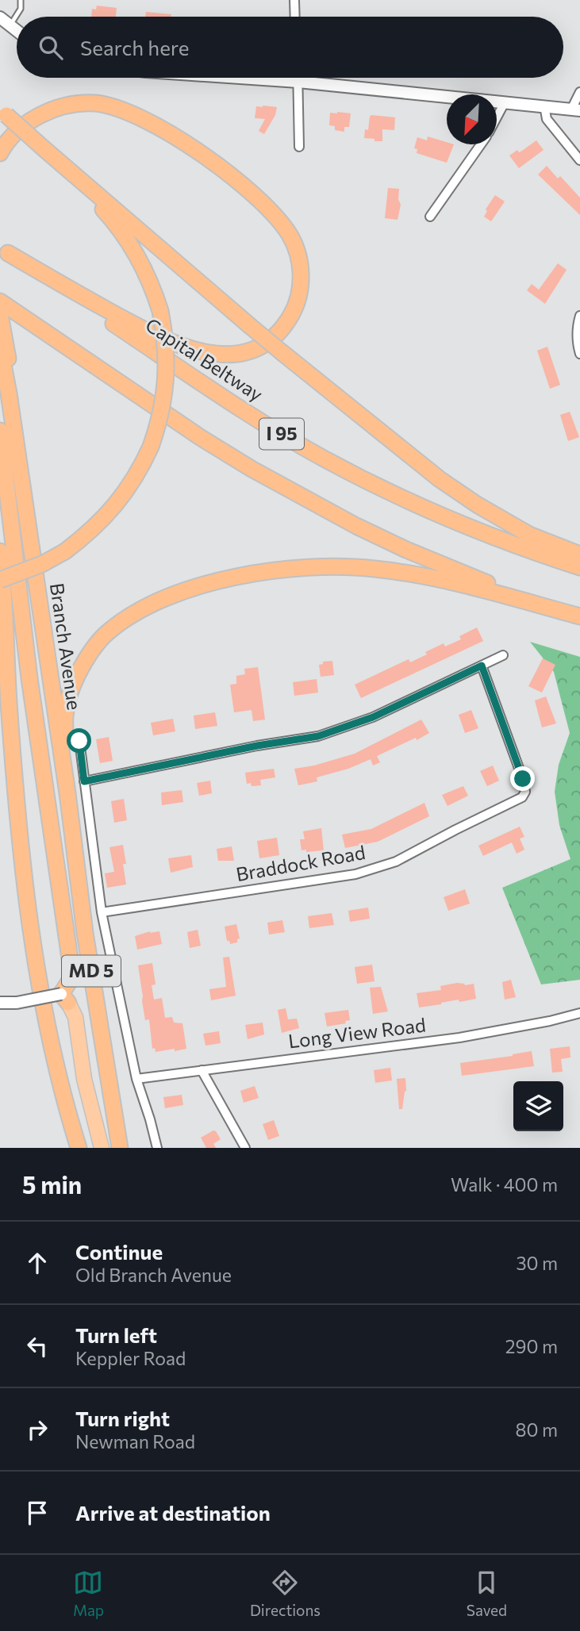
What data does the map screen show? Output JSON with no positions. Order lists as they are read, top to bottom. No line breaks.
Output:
{"streets":{"highway":["Capital Beltway","I 95","Branch Avenue","MD 5"],"street":["Braddock Road","Long View Road"]},"north":"bottom left","page":{"search":"Search here","heading":["5 min","Walk · 400 m"],"list":[["Continue","Old Branch Avenue","30 m"],["Turn left","Keppler Road","290 m"],["Turn right","Newman Road","80 m"],"Arrive at destination"],"nav":["Map","Directions","Saved"]}}
